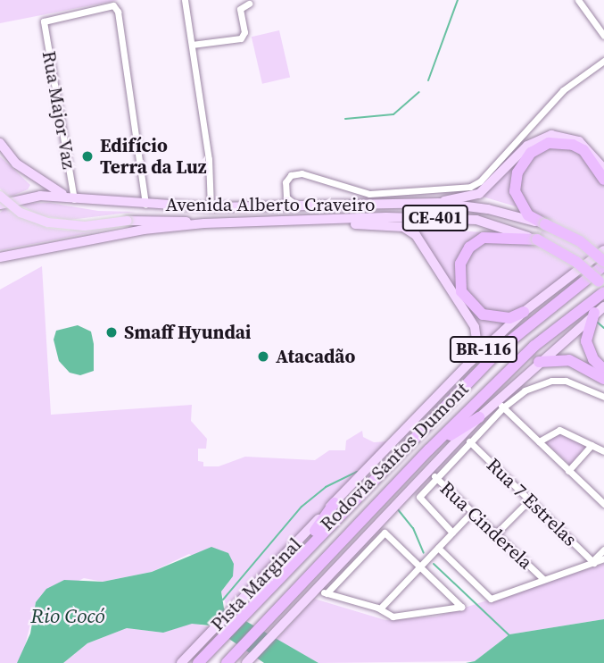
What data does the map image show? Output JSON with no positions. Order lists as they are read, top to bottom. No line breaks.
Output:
{"streets":{"highway":["Avenida Alberto Craveiro","CE-401","BR-116","Rodovia Santos Dumont"],"main road":["Pista Marginal"],"street":["Rua Major Vaz","Rua 7 Estrelas","Rua Cinderela"]},"crossings":[["Rua Major Vaz","Avenida Alberto Craveiro"],["Rua Major Vaz","CE-401"],["Avenida Alberto Craveiro","CE-401"],["Avenida Alberto Craveiro","Rodovia Santos Dumont"],["BR-116","Rodovia Santos Dumont"],["BR-116","Rua Cinderela"],["Rodovia Santos Dumont","Pista Marginal"]],"water":["Rio Cocó"],"places":["Edifício Terra da Luz","Smaff Hyundai","Atacadão"]}
